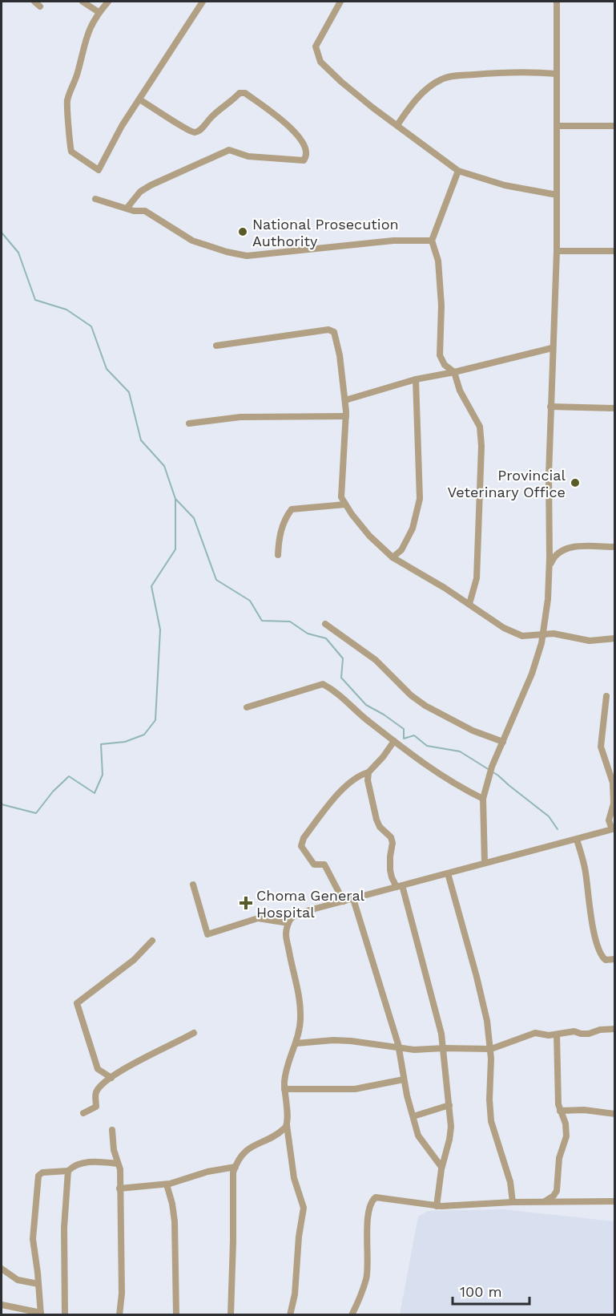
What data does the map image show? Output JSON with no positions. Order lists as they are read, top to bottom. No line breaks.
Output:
{"places":{"other":["National Prosecution Authority","Provincial Veterinary Office"],"health":["Choma General Hospital"]},"scale_bar":"100 m"}
